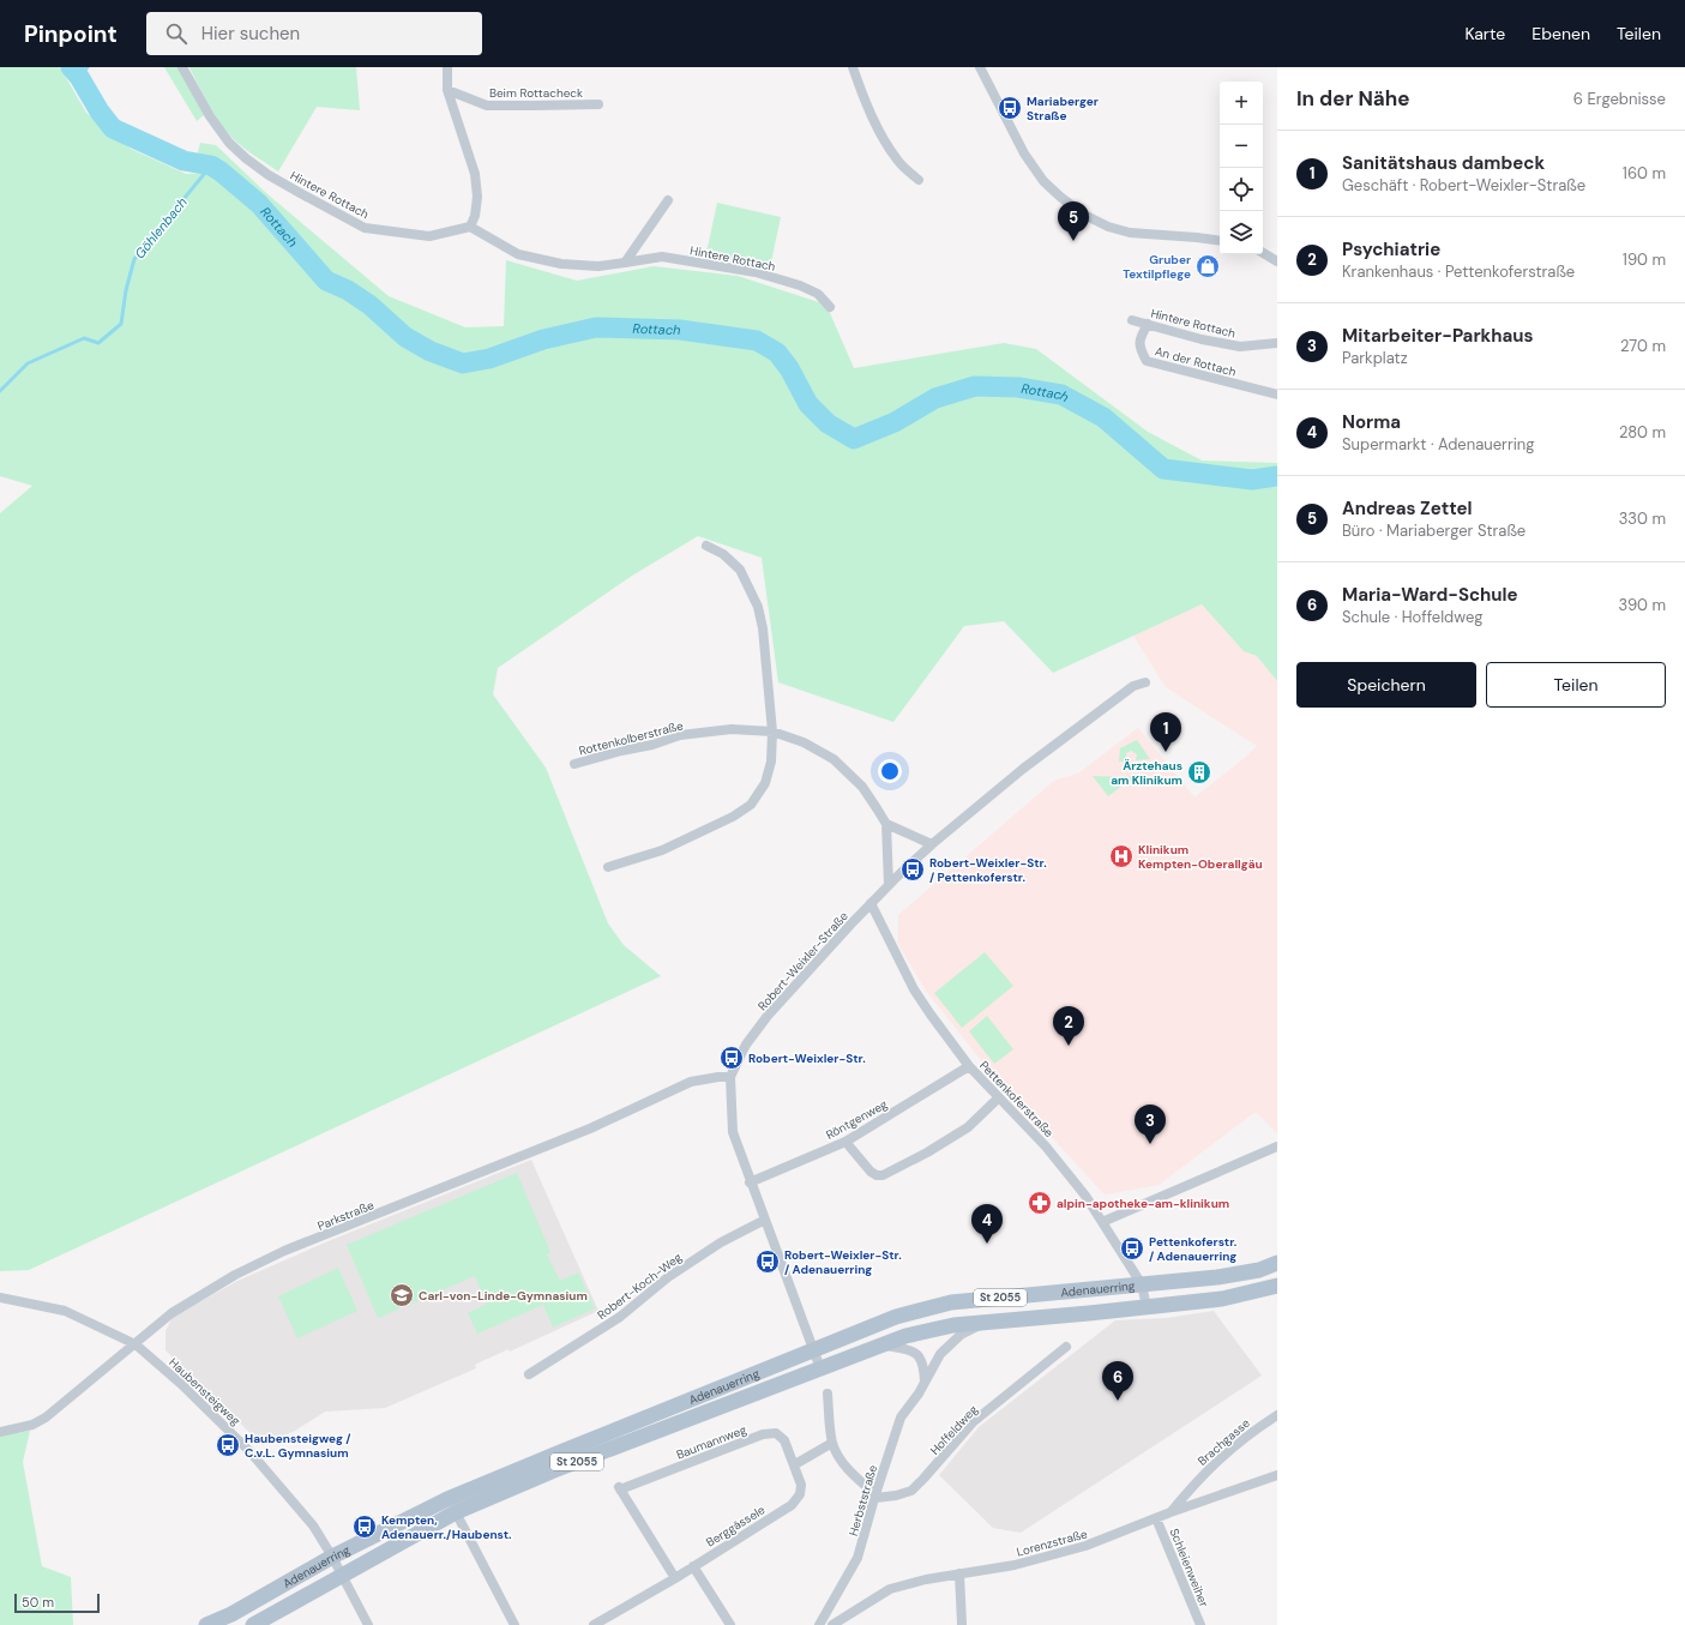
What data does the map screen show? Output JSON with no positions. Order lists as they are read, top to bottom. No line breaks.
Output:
{"streets":{"main road":["Adenauerring","St 2055"],"street":["Beim Rottacheck","Hintere Rottach","An der Rottach","Rottenkolberstraße","Robert-Weixler-Straße","Pettenkoferstraße","Röntgenweg","Parkstraße","Robert-Koch-Weg","Haubensteigweg","Hoffeldweg","Baumannweg","Brachgasse","Herbststraße","Berggässele","Lorenzstraße","Schleienweiher"]},"crossings":[["Hintere Rottach","An der Rottach"],["Rottenkolberstraße","Robert-Weixler-Straße"],["Robert-Weixler-Straße","Pettenkoferstraße"],["Robert-Weixler-Straße","Röntgenweg"],["Robert-Weixler-Straße","Parkstraße"],["Robert-Weixler-Straße","Robert-Koch-Weg"],["Robert-Weixler-Straße","Adenauerring"],["Pettenkoferstraße","Röntgenweg"],["Pettenkoferstraße","Adenauerring"],["Parkstraße","Haubensteigweg"],["Adenauerring","Haubensteigweg"],["Adenauerring","Herbststraße"],["Hoffeldweg","Herbststraße"],["Baumannweg","Berggässele"],["Brachgasse","Lorenzstraße"],["Lorenzstraße","Schleienweiher"]],"water":["Rottach","Göhlenbach"],"places":{"bus stop":["Mariaberger Straße","Robert-Weixler-Str. / Pettenkoferstr.","Robert-Weixler-Str.","Pettenkoferstr. / Adenauerring","Robert-Weixler-Str. / Adenauerring","Haubensteigweg / C.v.L. Gymnasium","Kempten, Adenauerr./Haubenst."],"shop":["Gruber Textilpflege"],"building":["Ärztehaus am Klinikum"],"hospital":["Klinikum Kempten-Oberallgäu"],"pharmacy":["alpin-apotheke-am-klinikum"],"school or university":["Carl-von-Linde-Gymnasium"]},"scale_bar":"50 m","page":{"header":"Pinpoint","search":"Hier suchen","nav":["Karte","Ebenen","Teilen"],"heading":["In der Nähe","6 Ergebnisse"],"map_buttons":["+","−"],"list":[{"mark":"1","name":"Sanitätshaus dambeck","note":"Geschäft · Robert-Weixler-Straße","value":"160 m"},{"mark":"2","name":"Psychiatrie","note":"Krankenhaus · Pettenkoferstraße","value":"190 m"},{"mark":"3","name":"Mitarbeiter-Parkhaus","note":"Parkplatz","value":"270 m"},{"mark":"4","name":"Norma","note":"Supermarkt · Adenauerring","value":"280 m"},{"mark":"5","name":"Andreas Zettel","note":"Büro · Mariaberger Straße","value":"330 m"},{"mark":"6","name":"Maria-Ward-Schule","note":"Schule · Hoffeldweg","value":"390 m"}],"pins":["5","1","2","3","4","6"],"buttons":["Speichern","Teilen"],"scale":"50 m"}}
